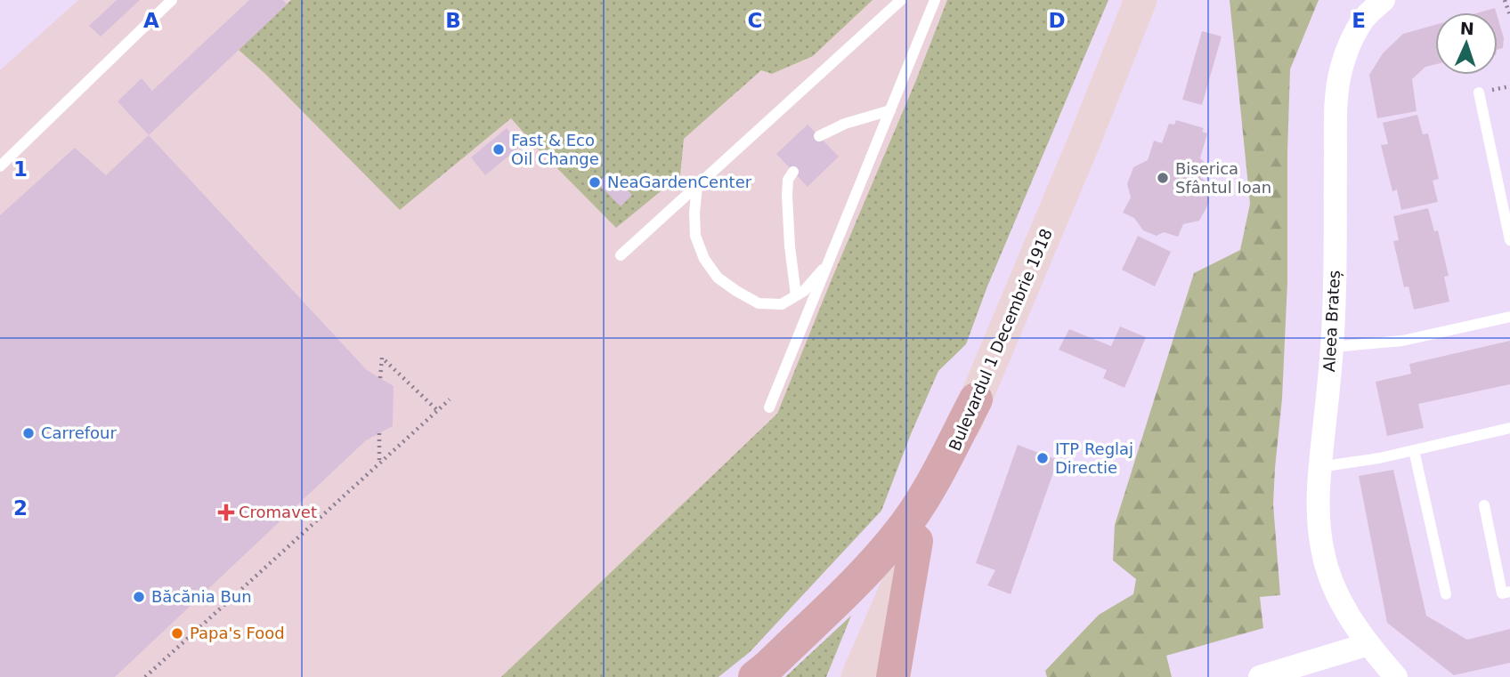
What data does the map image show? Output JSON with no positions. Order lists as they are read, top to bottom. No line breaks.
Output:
{"streets":{"main road":["Bulevardul 1 Decembrie 1918"],"street":["Aleea Brateș"]},"places":{"other":["Fast & Eco Oil Change","Biserica Sfântul Ioan","NeaGardenCenter","Carrefour","ITP Reglaj Directie","Băcănia Bun","Papa's Food"],"health":["Cromavet"]},"north":"top","grid":{"columns":["A","B","C","D","E"],"rows":["1","2"]}}
